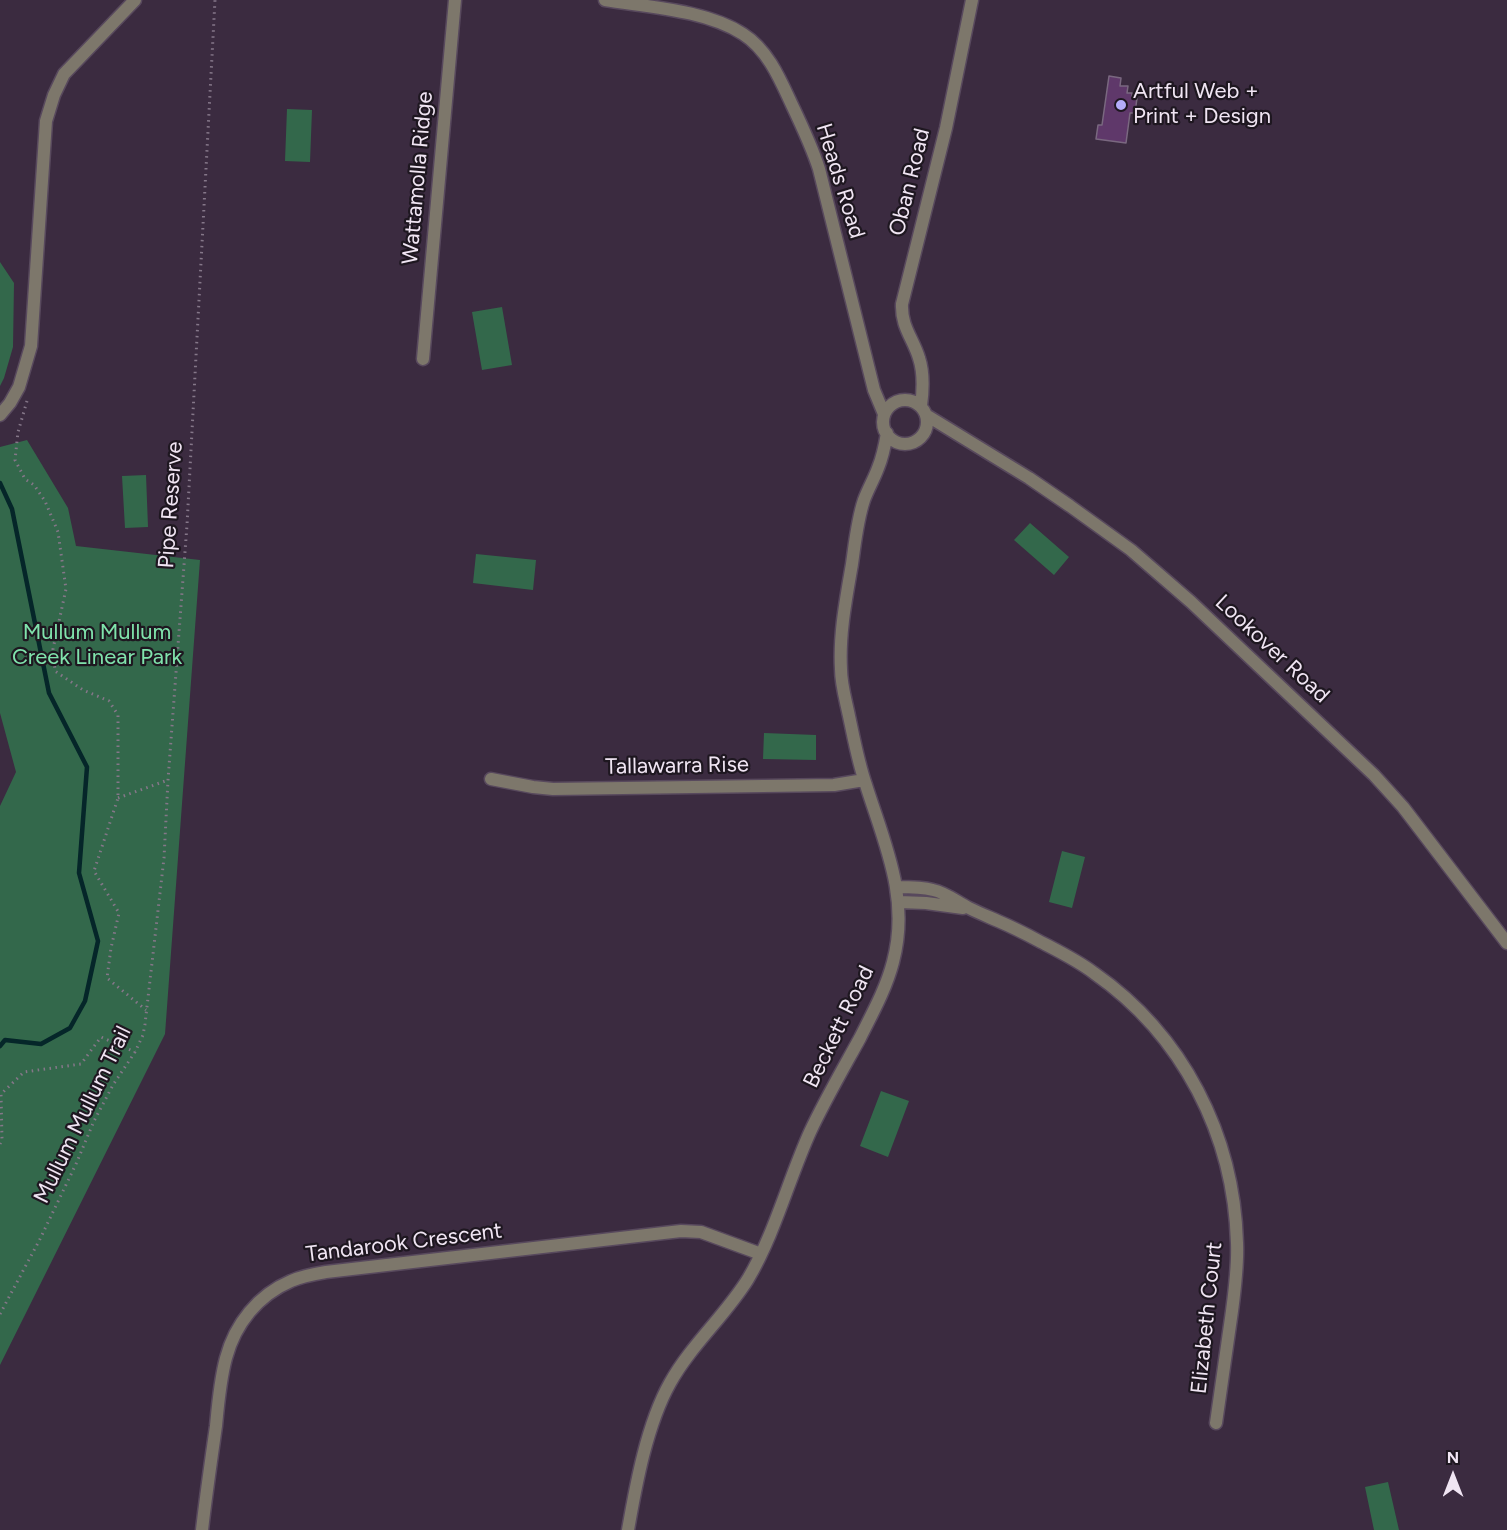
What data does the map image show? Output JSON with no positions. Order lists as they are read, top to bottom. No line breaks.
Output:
{"streets":{"street":["Wattamolla Ridge","Heads Road","Oban Road","Lookover Road","Tallawarra Rise","Beckett Road","Tandarook Crescent","Elizabeth Court"],"path":["Pipe Reserve","Mullum Mullum Trail"]},"crossings":[["Heads Road","Oban Road"],["Heads Road","Lookover Road"],["Heads Road","Beckett Road"],["Oban Road","Lookover Road"],["Oban Road","Beckett Road"],["Pipe Reserve","Mullum Mullum Trail"],["Lookover Road","Beckett Road"],["Tallawarra Rise","Beckett Road"],["Beckett Road","Tandarook Crescent"],["Beckett Road","Elizabeth Court"]],"parks":["Mullum Mullum Creek Linear Park"],"places":["Artful Web + Print + Design"],"north":"top"}
